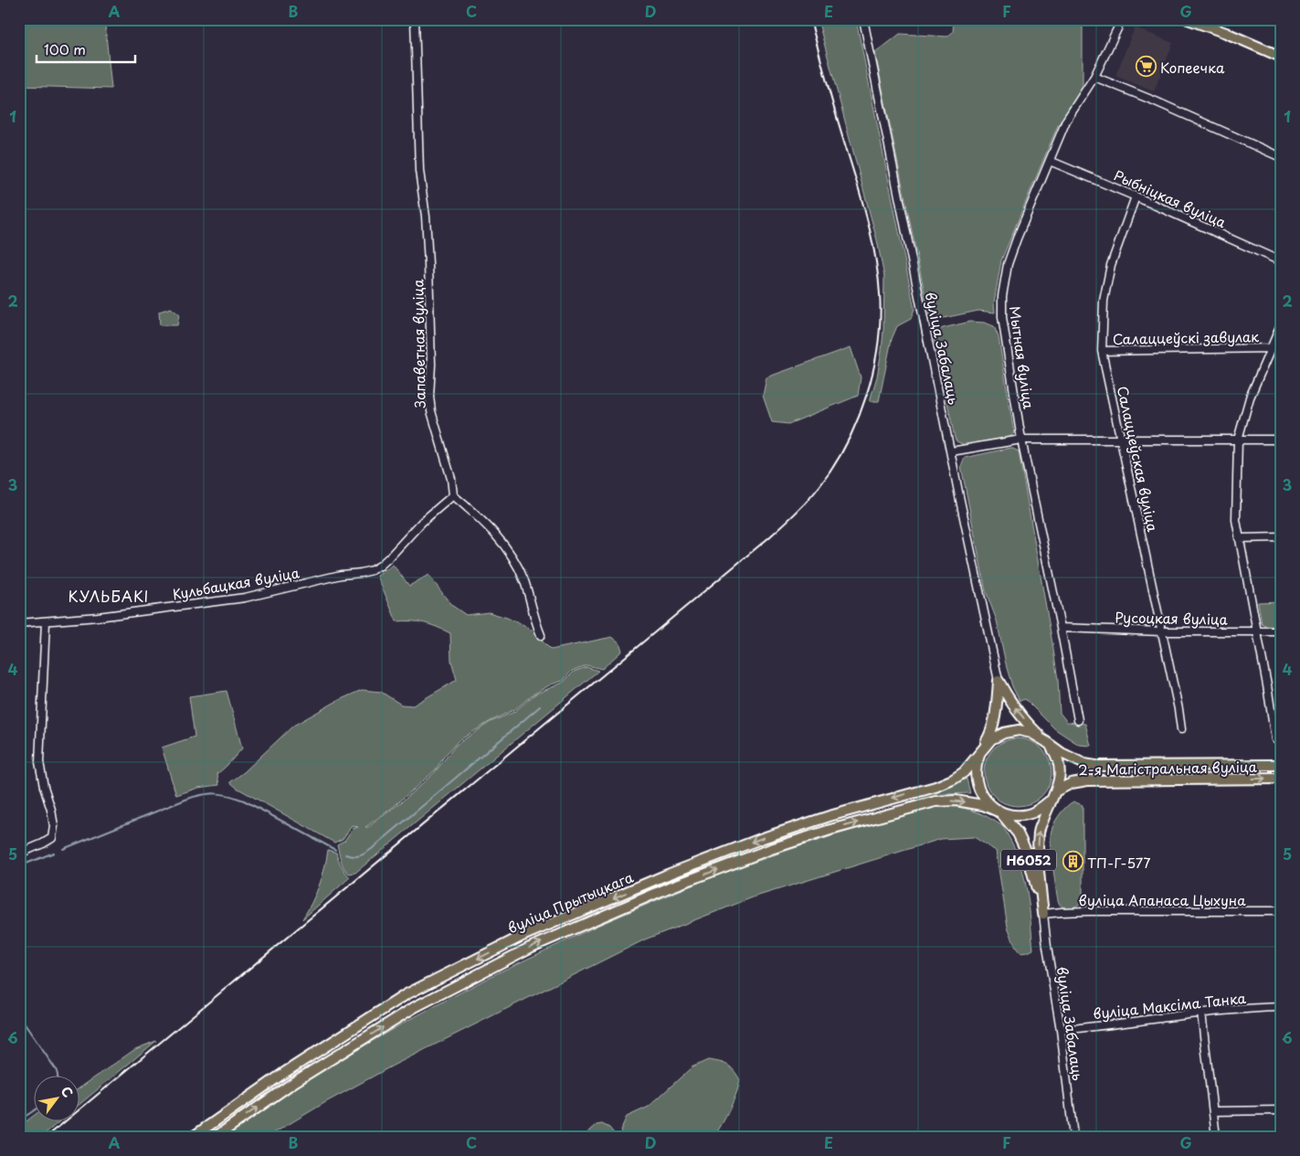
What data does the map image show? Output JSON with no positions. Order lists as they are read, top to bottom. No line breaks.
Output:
{"streets":{"main road":["2-я Магістральная вуліца","Н6052","вуліца Прытыцкага"],"street":["Рыбніцкая вуліца","Салаццеўскі завулак","Запаветная вуліца","вуліца Забалаць","Мытная вуліца","Салаццеўская вуліца","Кульбацкая вуліца","Русоцкая вуліца","вуліца Апанаса Цыхуна","вуліца Максіма Танка"]},"crossings":[["Рыбніцкая вуліца","Мытная вуліца"],["Рыбніцкая вуліца","Салаццеўская вуліца"],["Салаццеўскі завулак","Салаццеўская вуліца"],["Запаветная вуліца","Кульбацкая вуліца"],["вуліца Забалаць","Н6052"],["вуліца Забалаць","вуліца Апанаса Цыхуна"],["вуліца Забалаць","вуліца Максіма Танка"],["Мытная вуліца","Русоцкая вуліца"],["Салаццеўская вуліца","Русоцкая вуліца"],["2-я Магістральная вуліца","Н6052"],["2-я Магістральная вуліца","вуліца Прытыцкага"],["Н6052","вуліца Апанаса Цыхуна"],["Н6052","вуліца Прытыцкага"]],"districts":["КУЛЬБАКІ"],"places":{"supermarket":["Копеечка"],"building":["ТП-Г-577"]},"scale_bar":"100 m","north":"top right","grid":{"columns":["A","B","C","D","E","F","G"],"rows":["1","2","3","4","5","6"]}}
